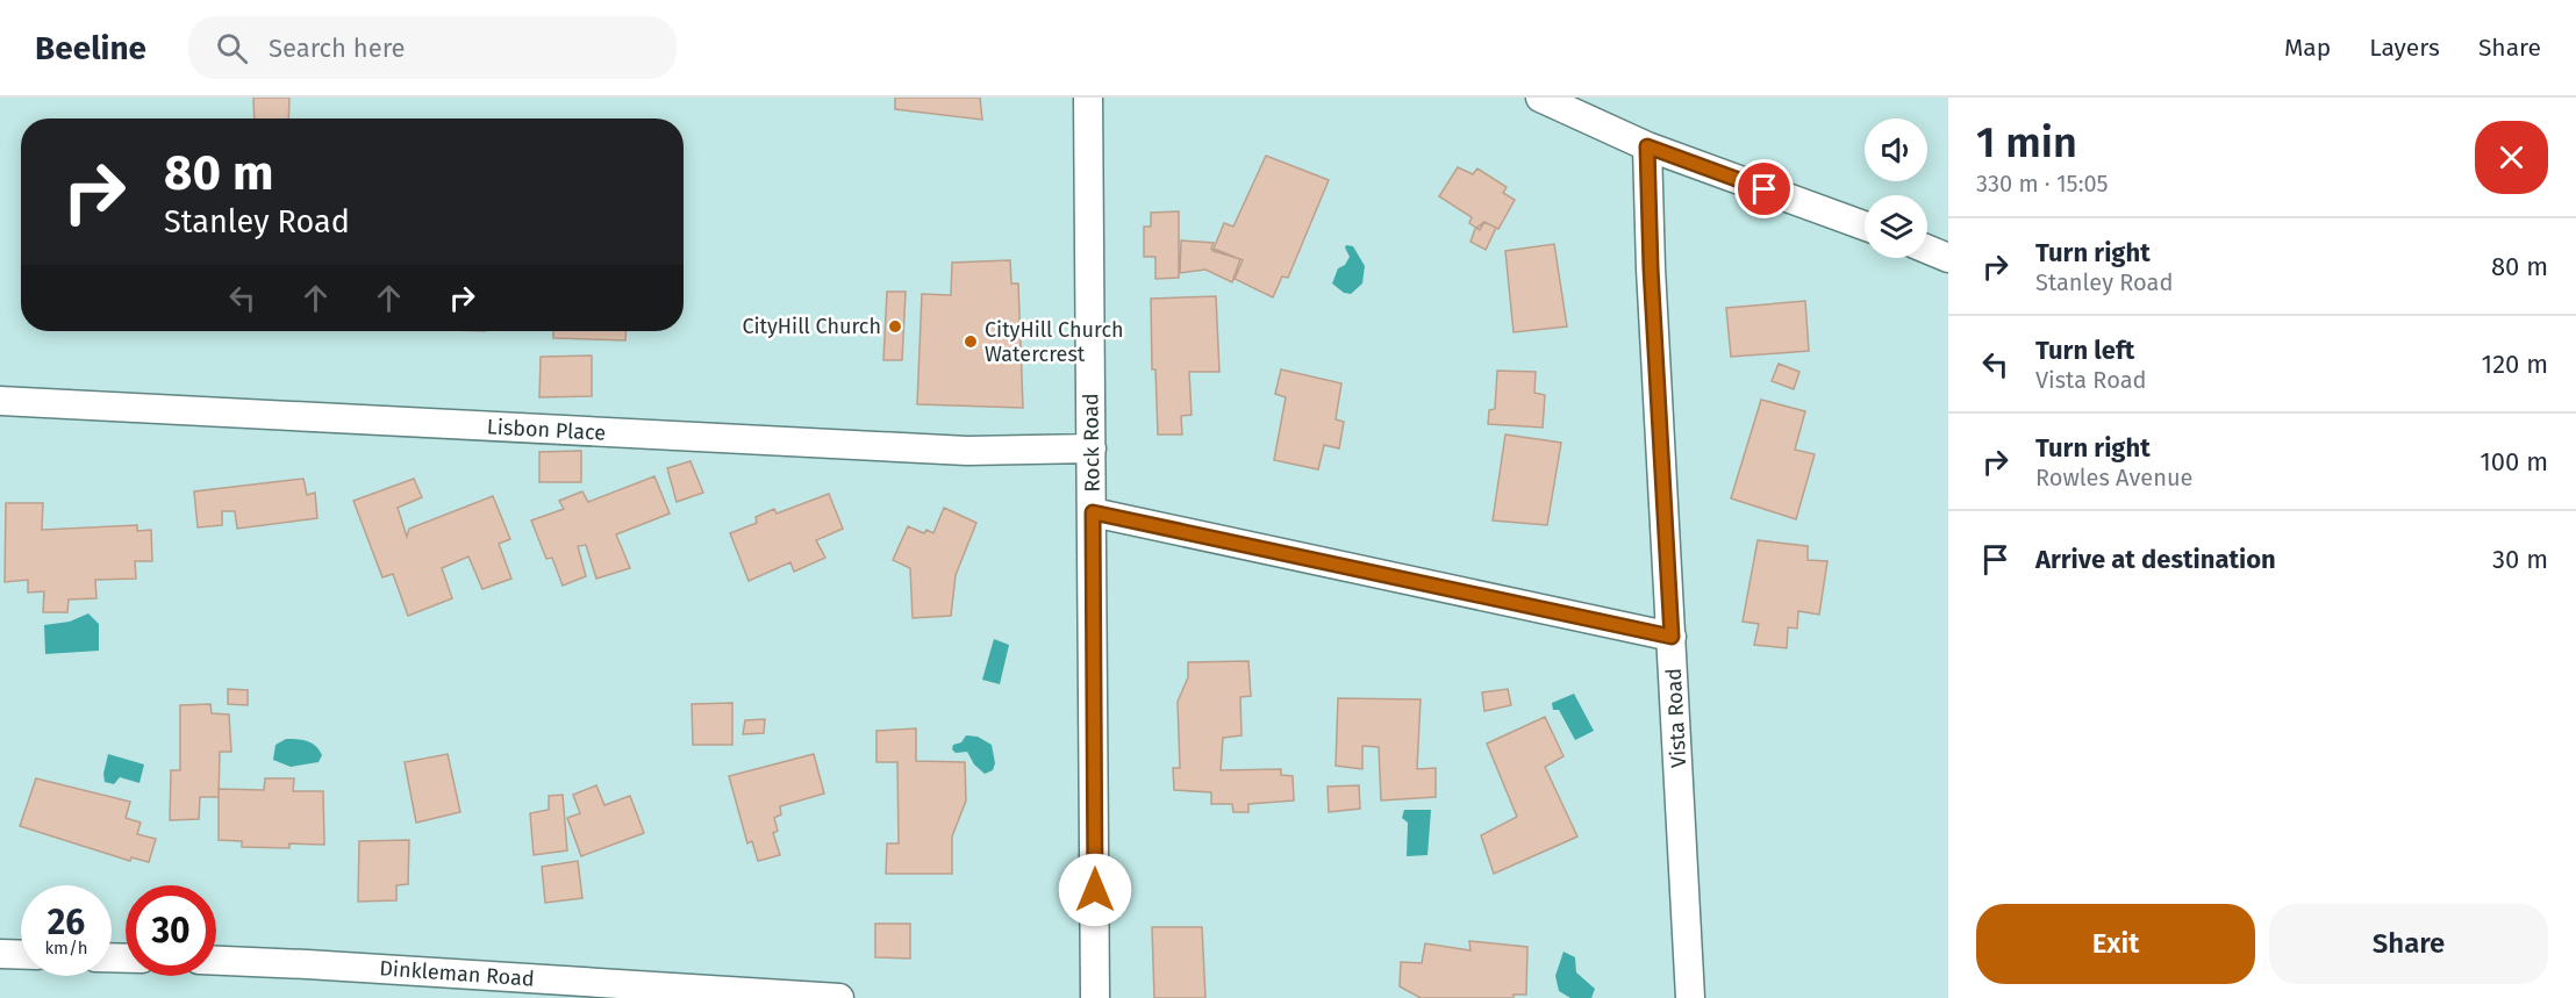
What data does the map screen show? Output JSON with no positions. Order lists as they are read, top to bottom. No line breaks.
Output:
{"streets":{"street":["Lisbon Place","Rock Road","Vista Road","Dinkleman Road"]},"crossings":[["Lisbon Place","Rock Road"]],"places":["CityHill Church","CityHill Church Watercrest"],"page":{"header":"Beeline","search":"Search here","nav":["Map","Layers","Share"],"heading":["1 min","330 m · 15:05"],"turn":["80 m","Stanley Road"],"list":[{"name":"Turn right","note":"Stanley Road","value":"80 m"},{"name":"Turn left","note":"Vista Road","value":"120 m"},{"name":"Turn right","note":"Rowles Avenue","value":"100 m"},{"name":"Arrive at destination","value":"30 m"}],"speed":"26 km/h","limit":"30","buttons":["Exit","Share"]}}
